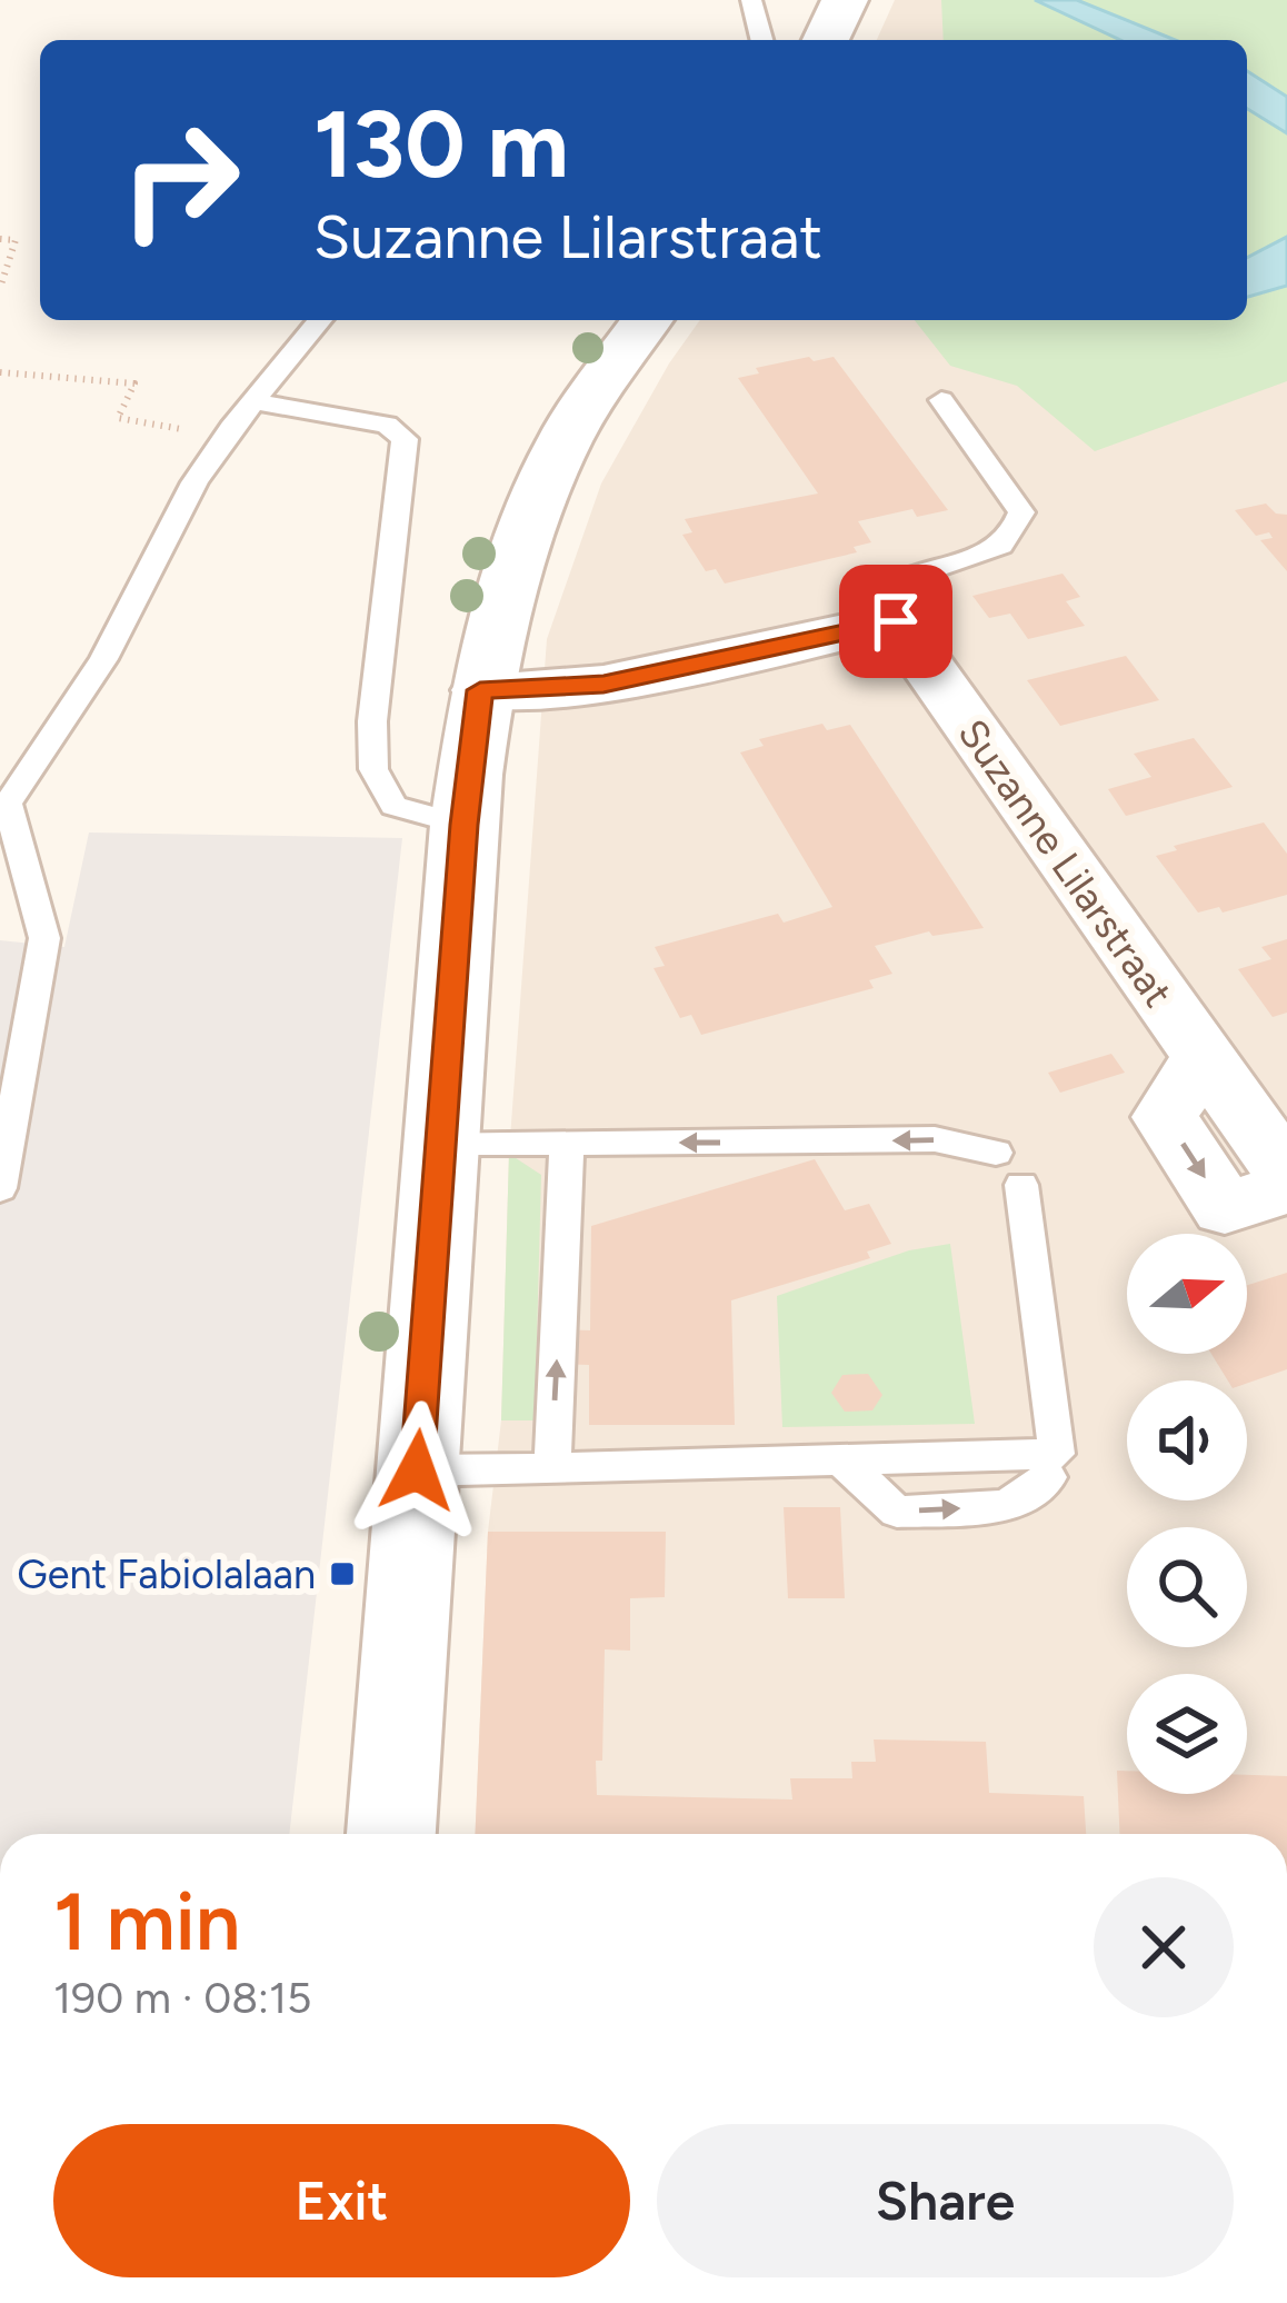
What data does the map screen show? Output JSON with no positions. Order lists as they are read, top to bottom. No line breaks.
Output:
{"streets":{"street":["Suzanne Lilarstraat"]},"places":{"transit":["Gent Fabiolalaan"]},"north":"right","page":{"turn":["130 m","Suzanne Lilarstraat"],"heading":["1 min","190 m · 08:15"],"buttons":["Exit","Share"]}}
